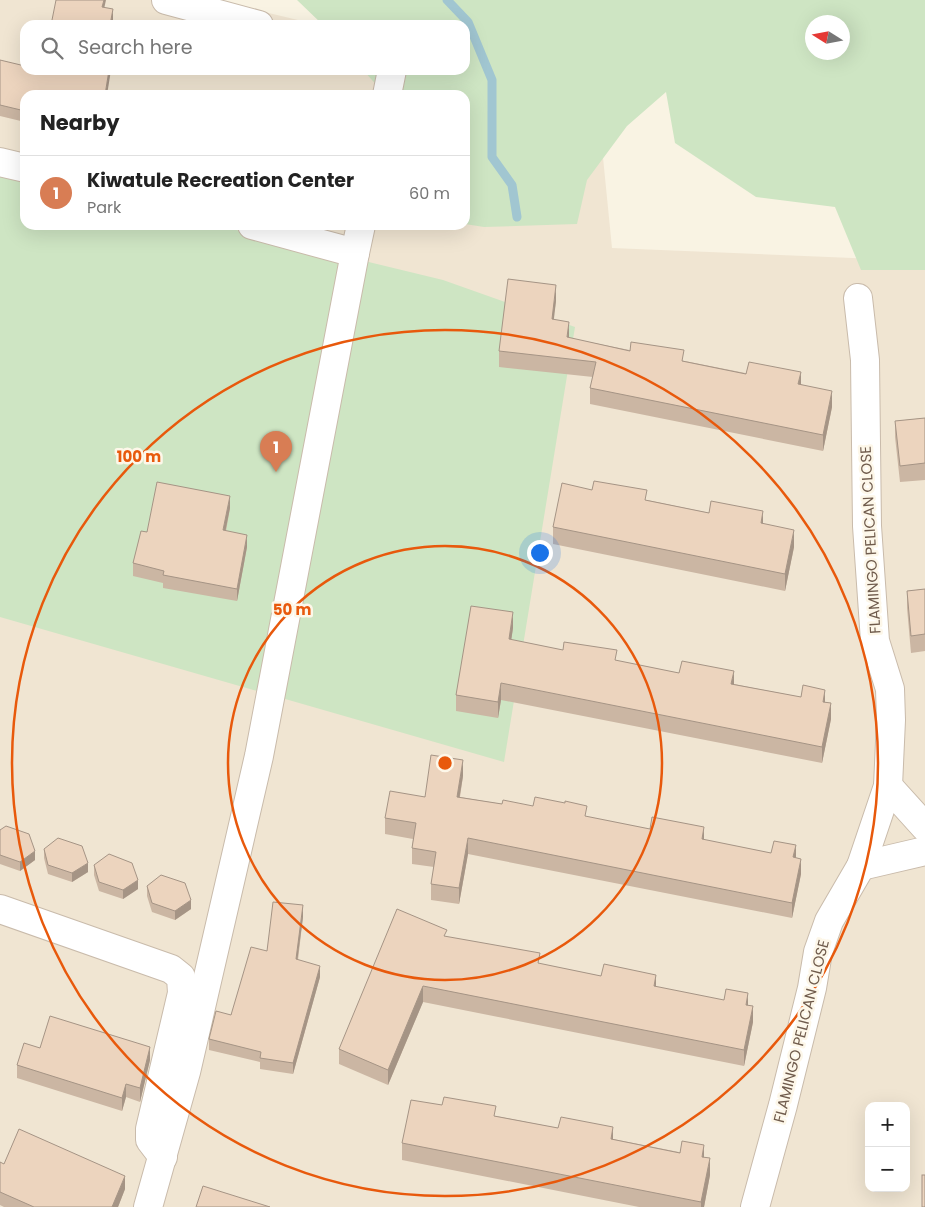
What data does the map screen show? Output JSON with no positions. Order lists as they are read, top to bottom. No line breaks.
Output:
{"streets":{"street":["FLAMINGO PELICAN CLOSE"]},"north":"left","page":{"search":"Search here","heading":"Nearby","list":[{"mark":"1","name":"Kiwatule Recreation Center","note":"Park","value":"60 m"}],"pins":"1","map_buttons":["+","−"]},"rings":["100 m","50 m"]}
